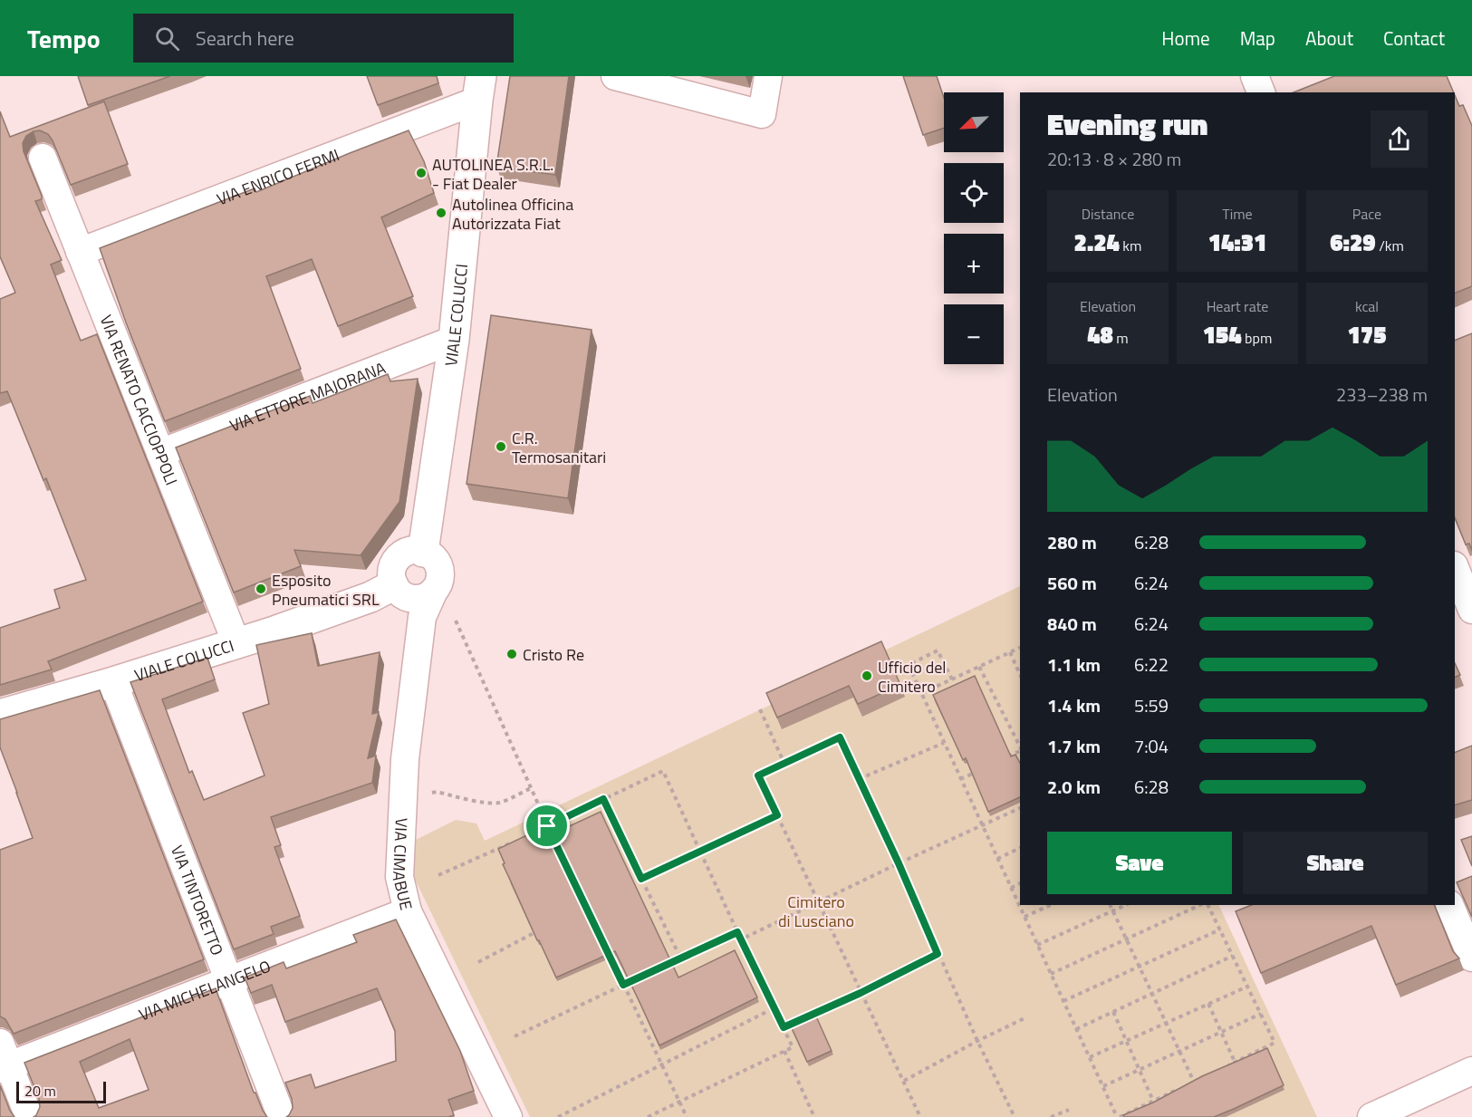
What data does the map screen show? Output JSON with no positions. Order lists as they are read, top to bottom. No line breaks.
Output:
{"streets":{"street":["VIA ENRICO FERMI","VIALE COLUCCI","VIA ETTORE MAJORANA","VIA RENATO CACCIOPPOLI","VIA CIMABUE","VIA TINTORETTO","VIA MICHELANGELO"]},"crossings":[["VIA ENRICO FERMI","VIALE COLUCCI"],["VIA ENRICO FERMI","VIA RENATO CACCIOPPOLI"],["VIALE COLUCCI","VIA ETTORE MAJORANA"],["VIALE COLUCCI","VIA RENATO CACCIOPPOLI"],["VIALE COLUCCI","VIA CIMABUE"],["VIALE COLUCCI","VIA TINTORETTO"],["VIA ETTORE MAJORANA","VIA RENATO CACCIOPPOLI"],["VIA CIMABUE","VIA MICHELANGELO"],["VIA TINTORETTO","VIA MICHELANGELO"]],"parks":["Cimitero di Lusciano"],"places":["AUTOLINEA S.R.L. - Fiat Dealer","Autolinea Officina Autorizzata Fiat","C.R. Termosanitari","Esposito Pneumatici SRL","Cristo Re","Ufficio del Cimitero"],"scale_bar":"20 m","north":"bottom left","page":{"header":"Tempo","search":"Search here","nav":["Home","Map","About","Contact"],"map_buttons":["+","−"],"heading":["Evening run","20:13 · 8 × 280 m"],"stats":[["Distance","2.24 km"],["Time","14:31"],["Pace","6:29 /km"],["Elevation","48 m"],["Heart rate","154 bpm"],["kcal","175"]],"chart":["Elevation","233–238 m"],"list":[{"name":"280 m","note":"6:28"},{"name":"560 m","note":"6:24"},{"name":"840 m","note":"6:24"},{"name":"1.1 km","note":"6:22"},{"name":"1.4 km","note":"5:59"},{"name":"1.7 km","note":"7:04"},{"name":"2.0 km","note":"6:28"}],"buttons":["Save","Share"],"scale":"20 m"}}
